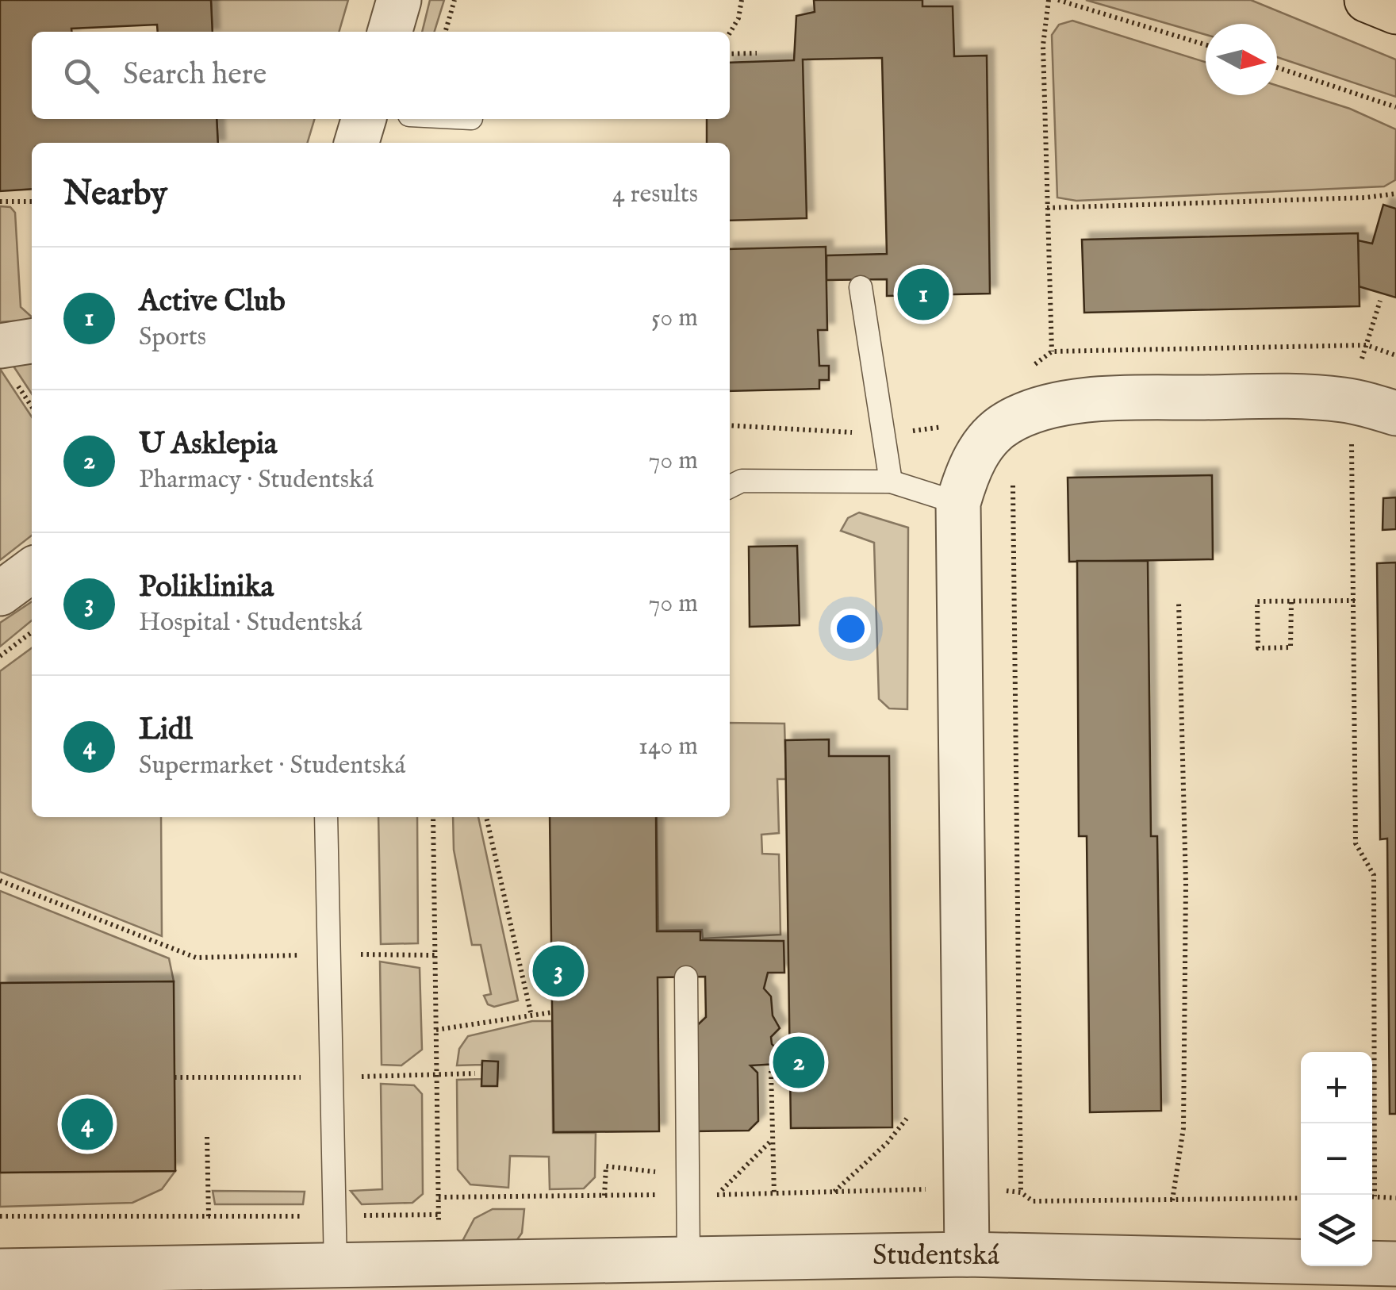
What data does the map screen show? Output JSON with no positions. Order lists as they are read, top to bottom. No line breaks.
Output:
{"streets":{"street":["Studentská"]},"north":"right","page":{"search":"Search here","heading":["Nearby","4 results"],"list":[{"mark":"1","name":"Active Club","note":"Sports","value":"50 m"},{"mark":"2","name":"U Asklepia","note":"Pharmacy · Studentská","value":"70 m"},{"mark":"3","name":"Poliklinika","note":"Hospital · Studentská","value":"70 m"},{"mark":"4","name":"Lidl","note":"Supermarket · Studentská","value":"140 m"}],"pins":["1","3","2","4"],"map_buttons":["+","−"]}}
